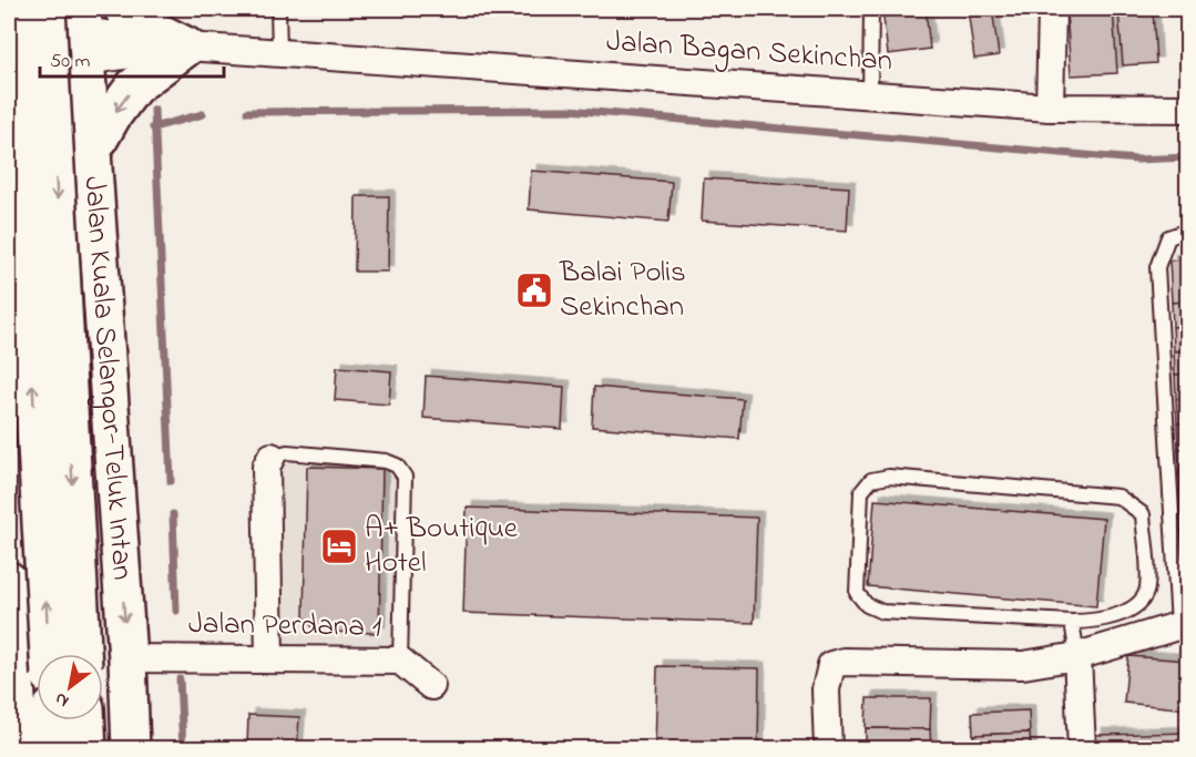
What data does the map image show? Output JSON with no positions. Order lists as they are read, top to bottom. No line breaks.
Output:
{"streets":{"highway":["Jalan Kuala Selangor-Teluk Intan"],"street":["Jalan Bagan Sekinchan","Jalan Perdana 1"]},"crossings":[["Jalan Bagan Sekinchan","Jalan Kuala Selangor-Teluk Intan"],["Jalan Kuala Selangor-Teluk Intan","Jalan Perdana 1"]],"places":{"public building":["Balai Polis Sekinchan"],"hotel":["A+ Boutique Hotel"]},"scale_bar":"50 m","north":"bottom left"}
